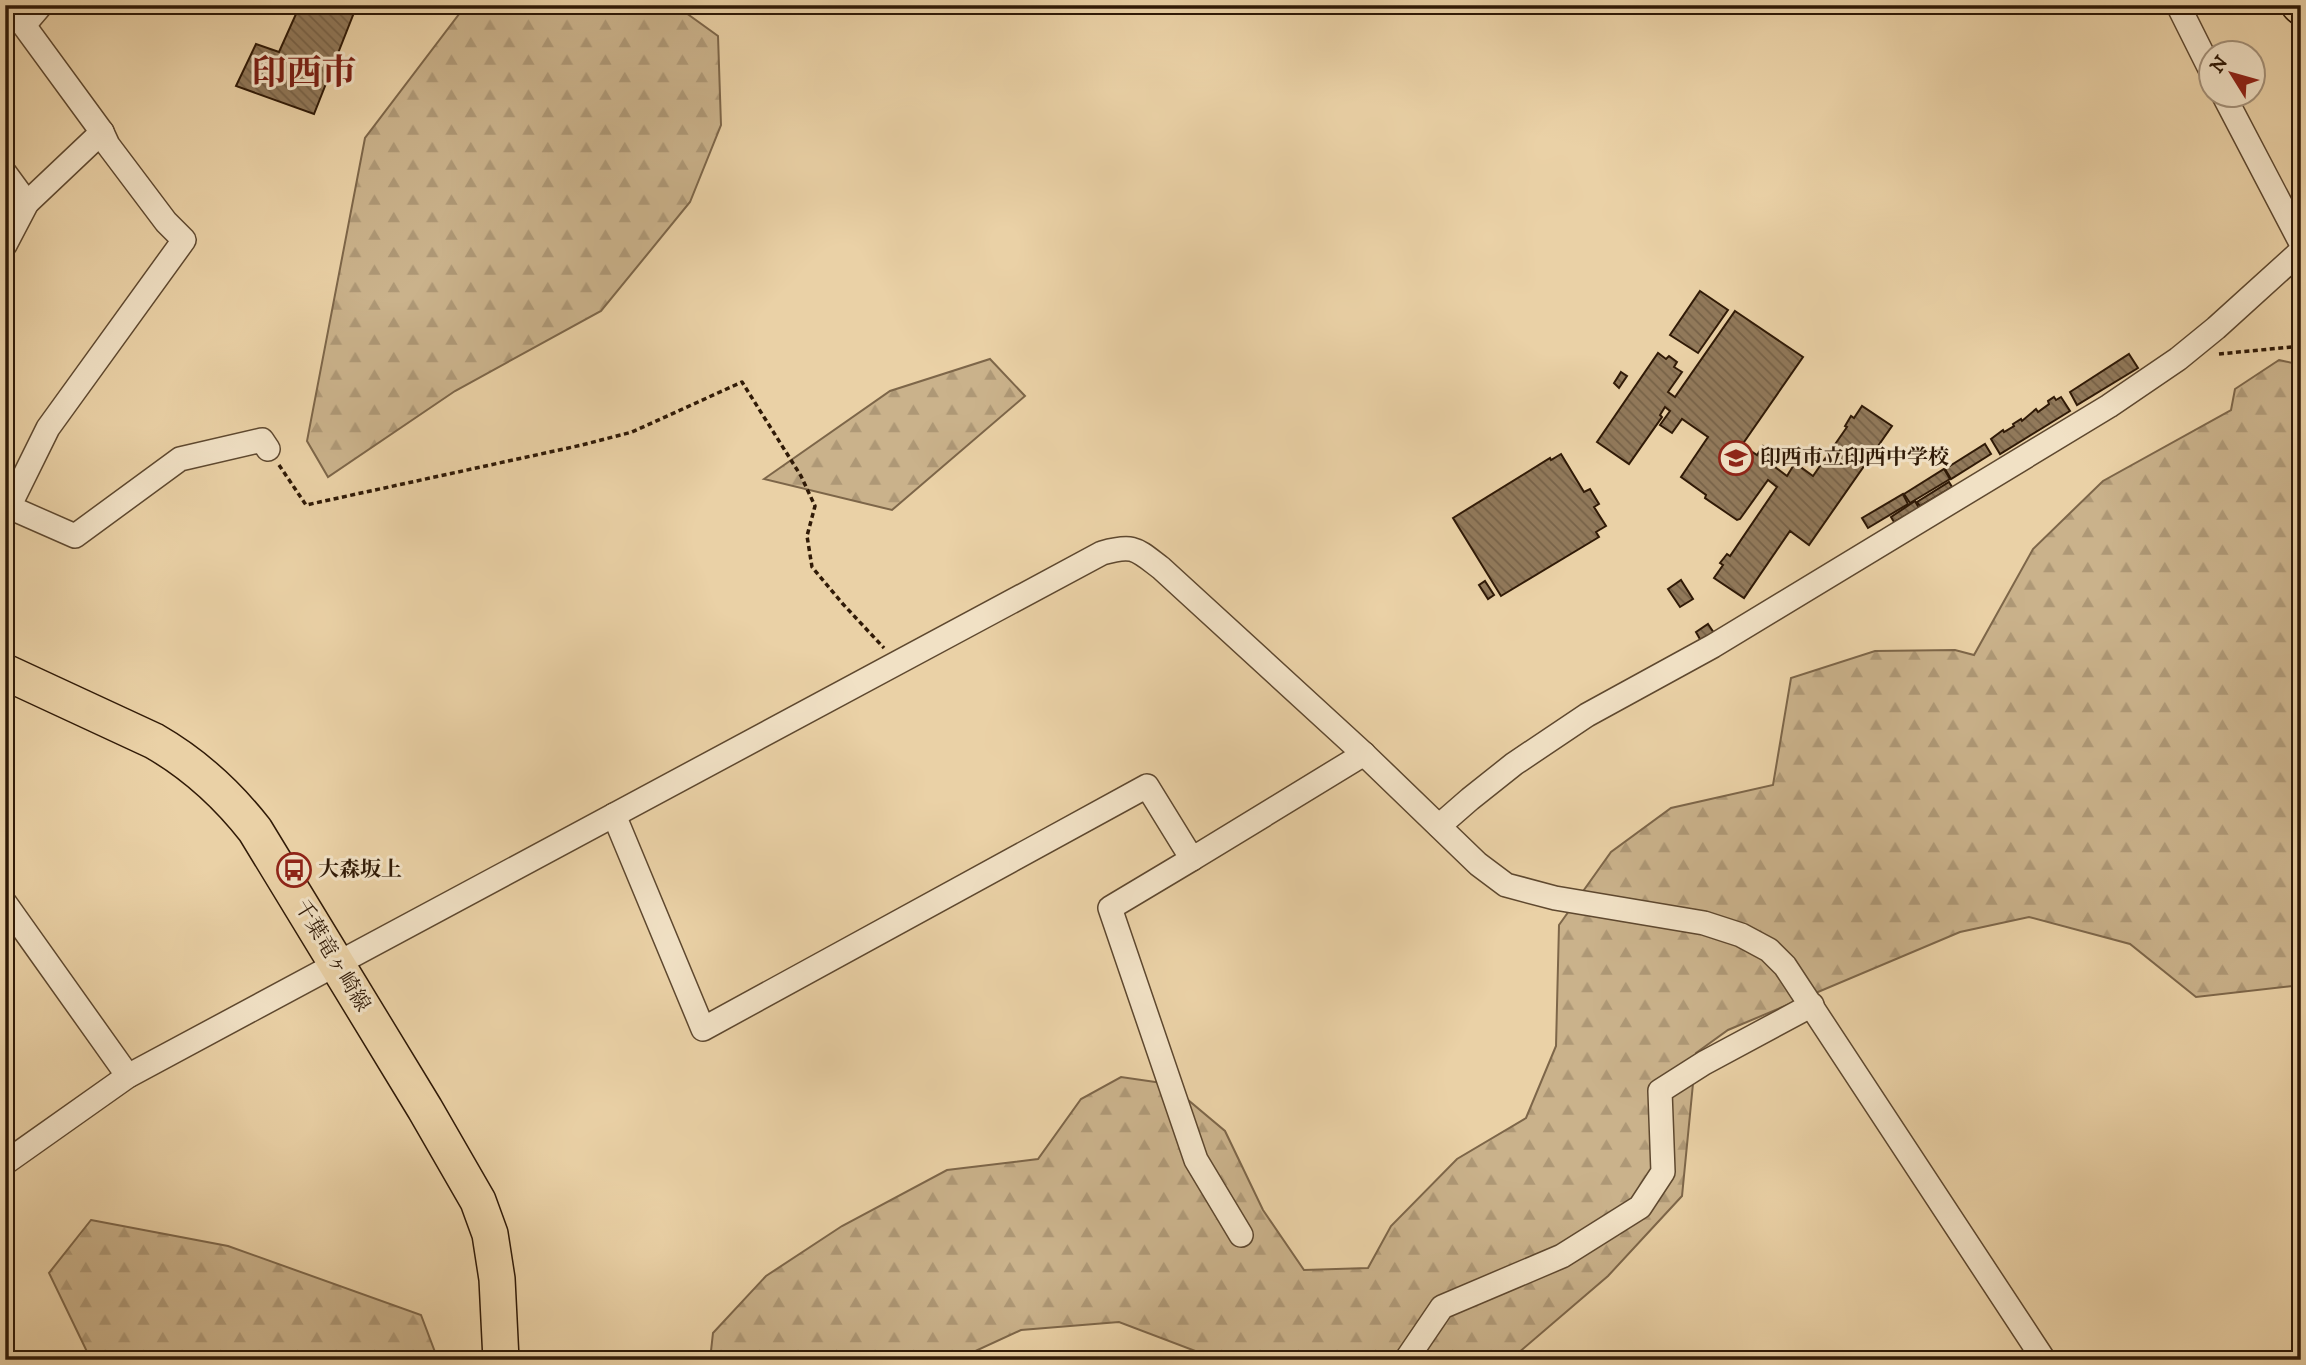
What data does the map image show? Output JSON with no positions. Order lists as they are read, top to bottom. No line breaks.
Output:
{"streets":{"main road":["千葉竜ヶ崎線"]},"districts":["印西市"],"places":{"school or university":["印西市立印西中学校"],"bus stop":["大森坂上"]},"north":"top left"}
